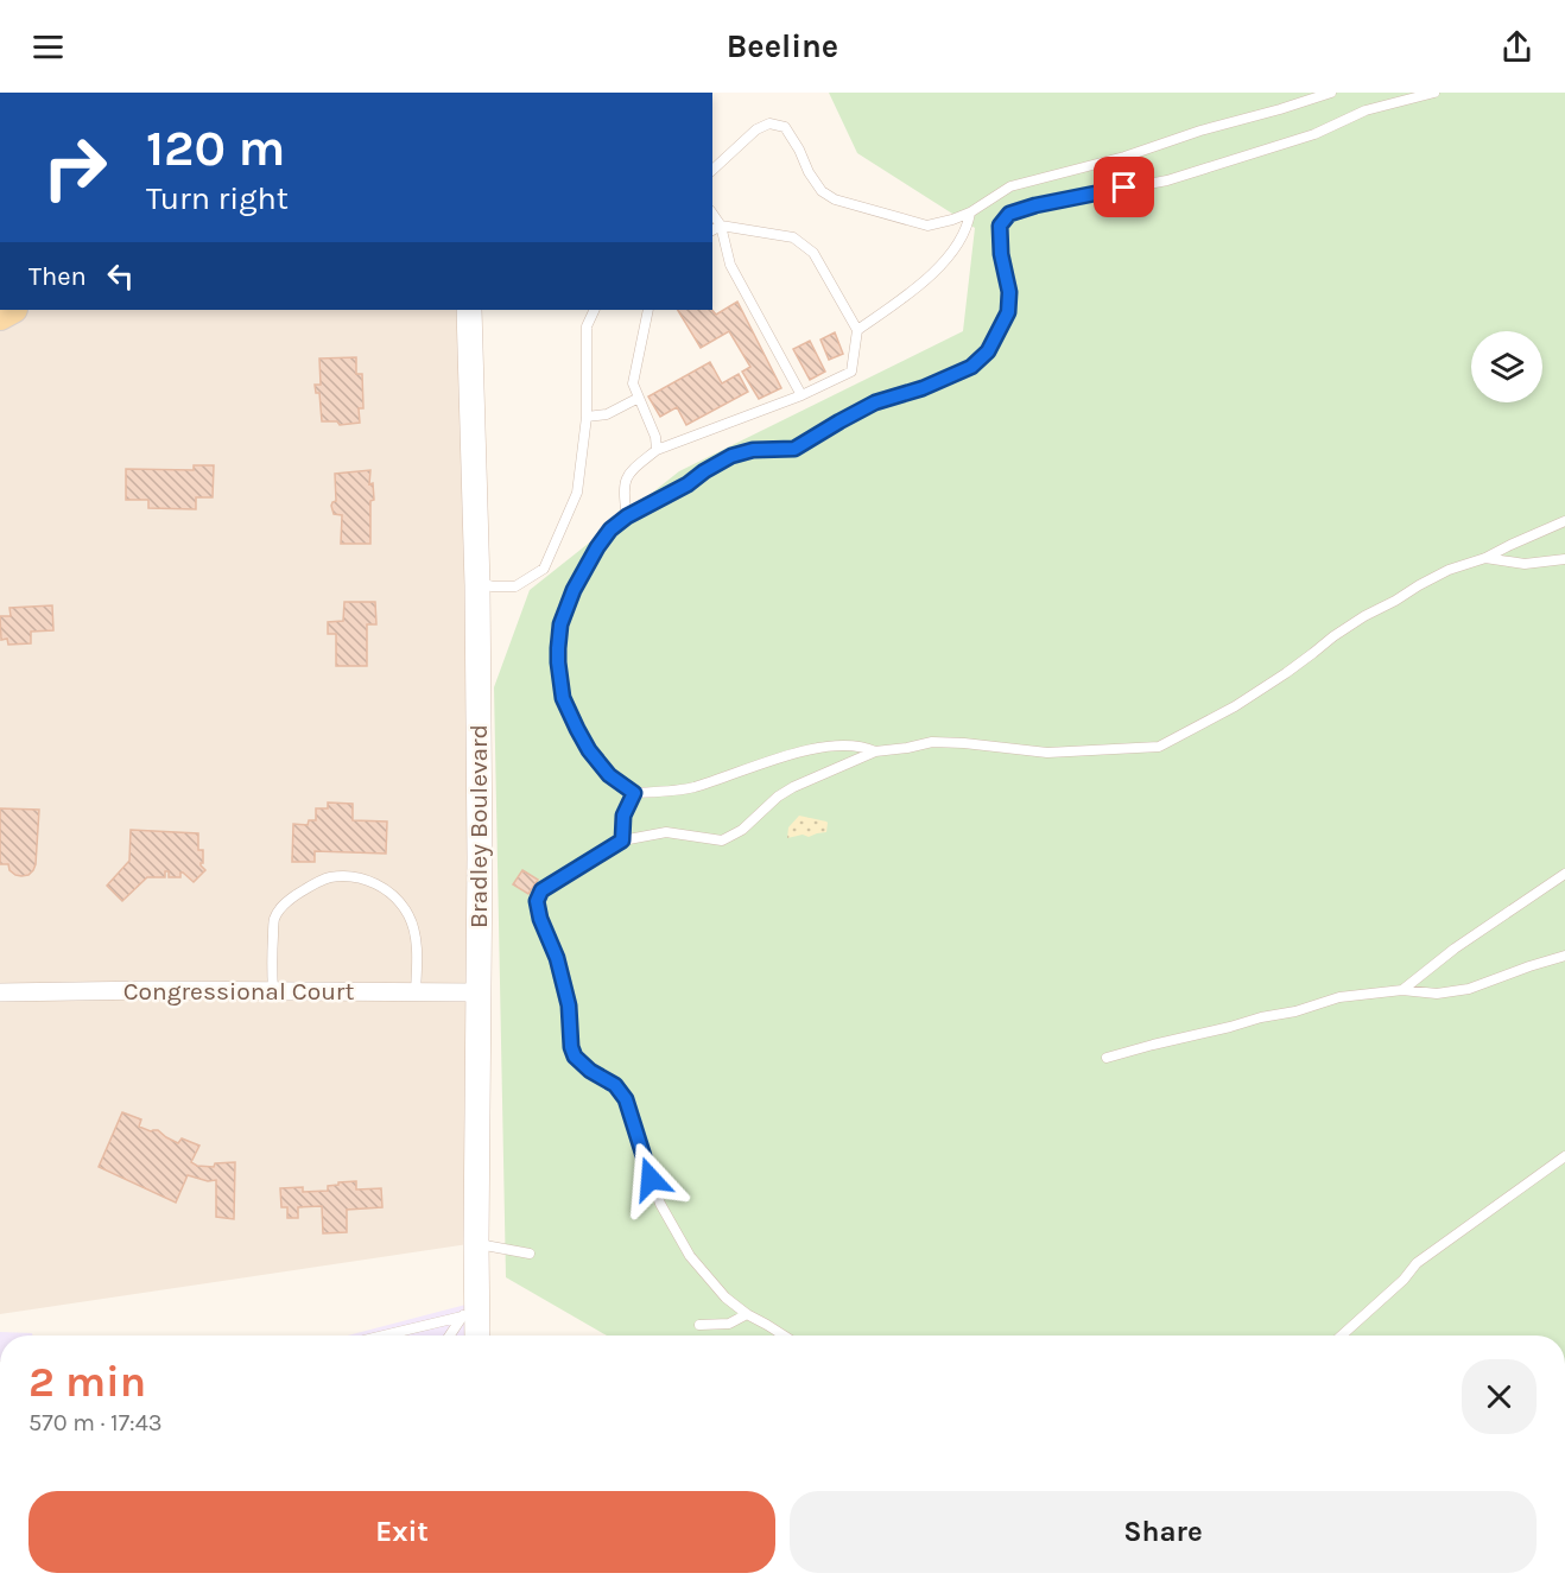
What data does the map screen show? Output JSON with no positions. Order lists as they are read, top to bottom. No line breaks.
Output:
{"streets":{"main road":["Bradley Boulevard"],"street":["Congressional Court"]},"crossings":[["Bradley Boulevard","Congressional Court"]],"page":{"header":"Beeline","turn":["120 m","Turn right"],"then":"Then","heading":["2 min","570 m · 17:43"],"buttons":["Exit","Share"]}}
